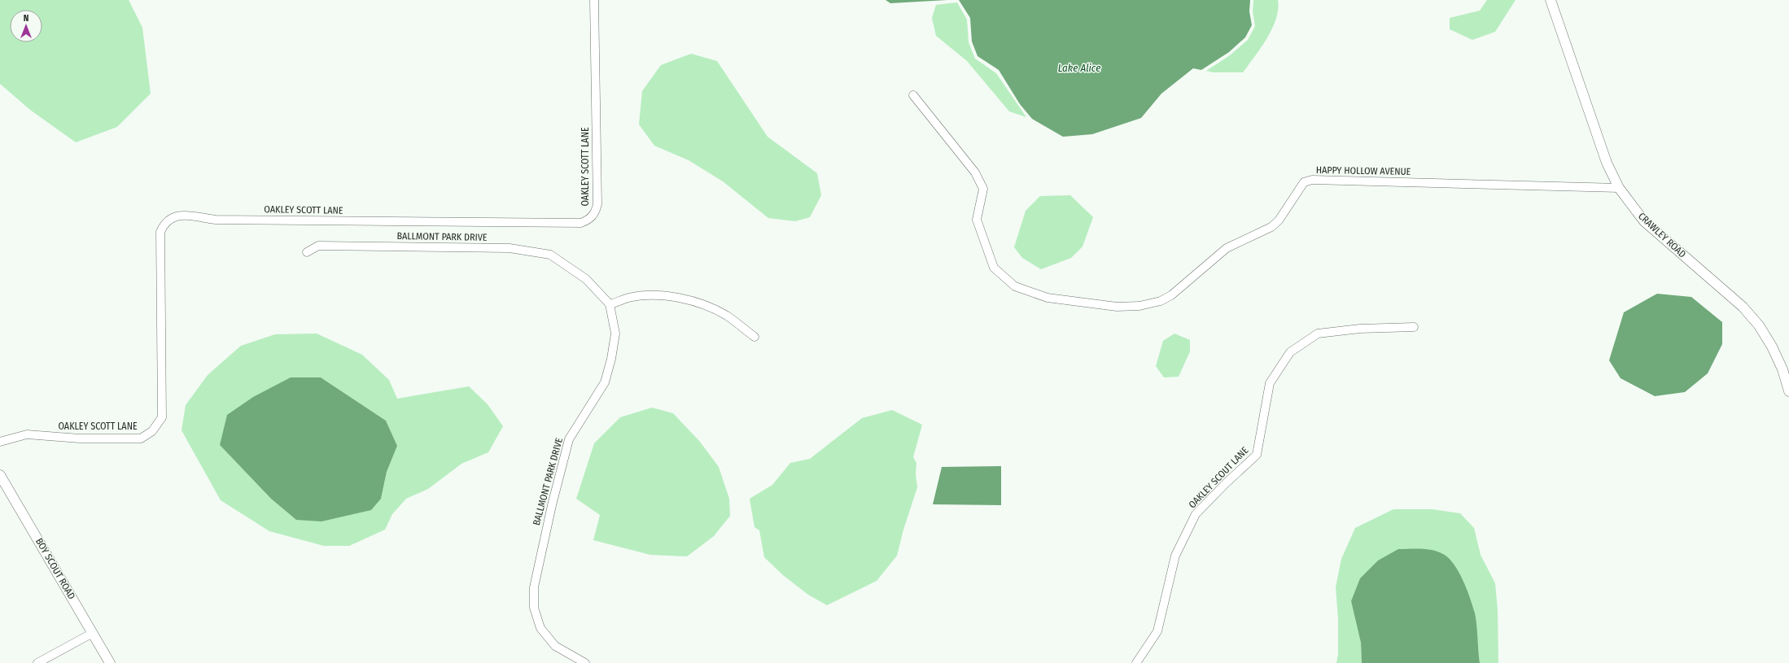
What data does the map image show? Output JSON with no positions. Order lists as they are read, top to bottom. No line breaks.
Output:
{"streets":{"street":["OAKLEY SCOTT LANE","HAPPY HOLLOW AVENUE","CRAWLEY ROAD","BALLMONT PARK DRIVE","OAKLEY SCOUT LANE","BOY SCOUT ROAD"]},"crossings":[["HAPPY HOLLOW AVENUE","CRAWLEY ROAD"]],"water":["Lake Alice"],"north":"top"}
